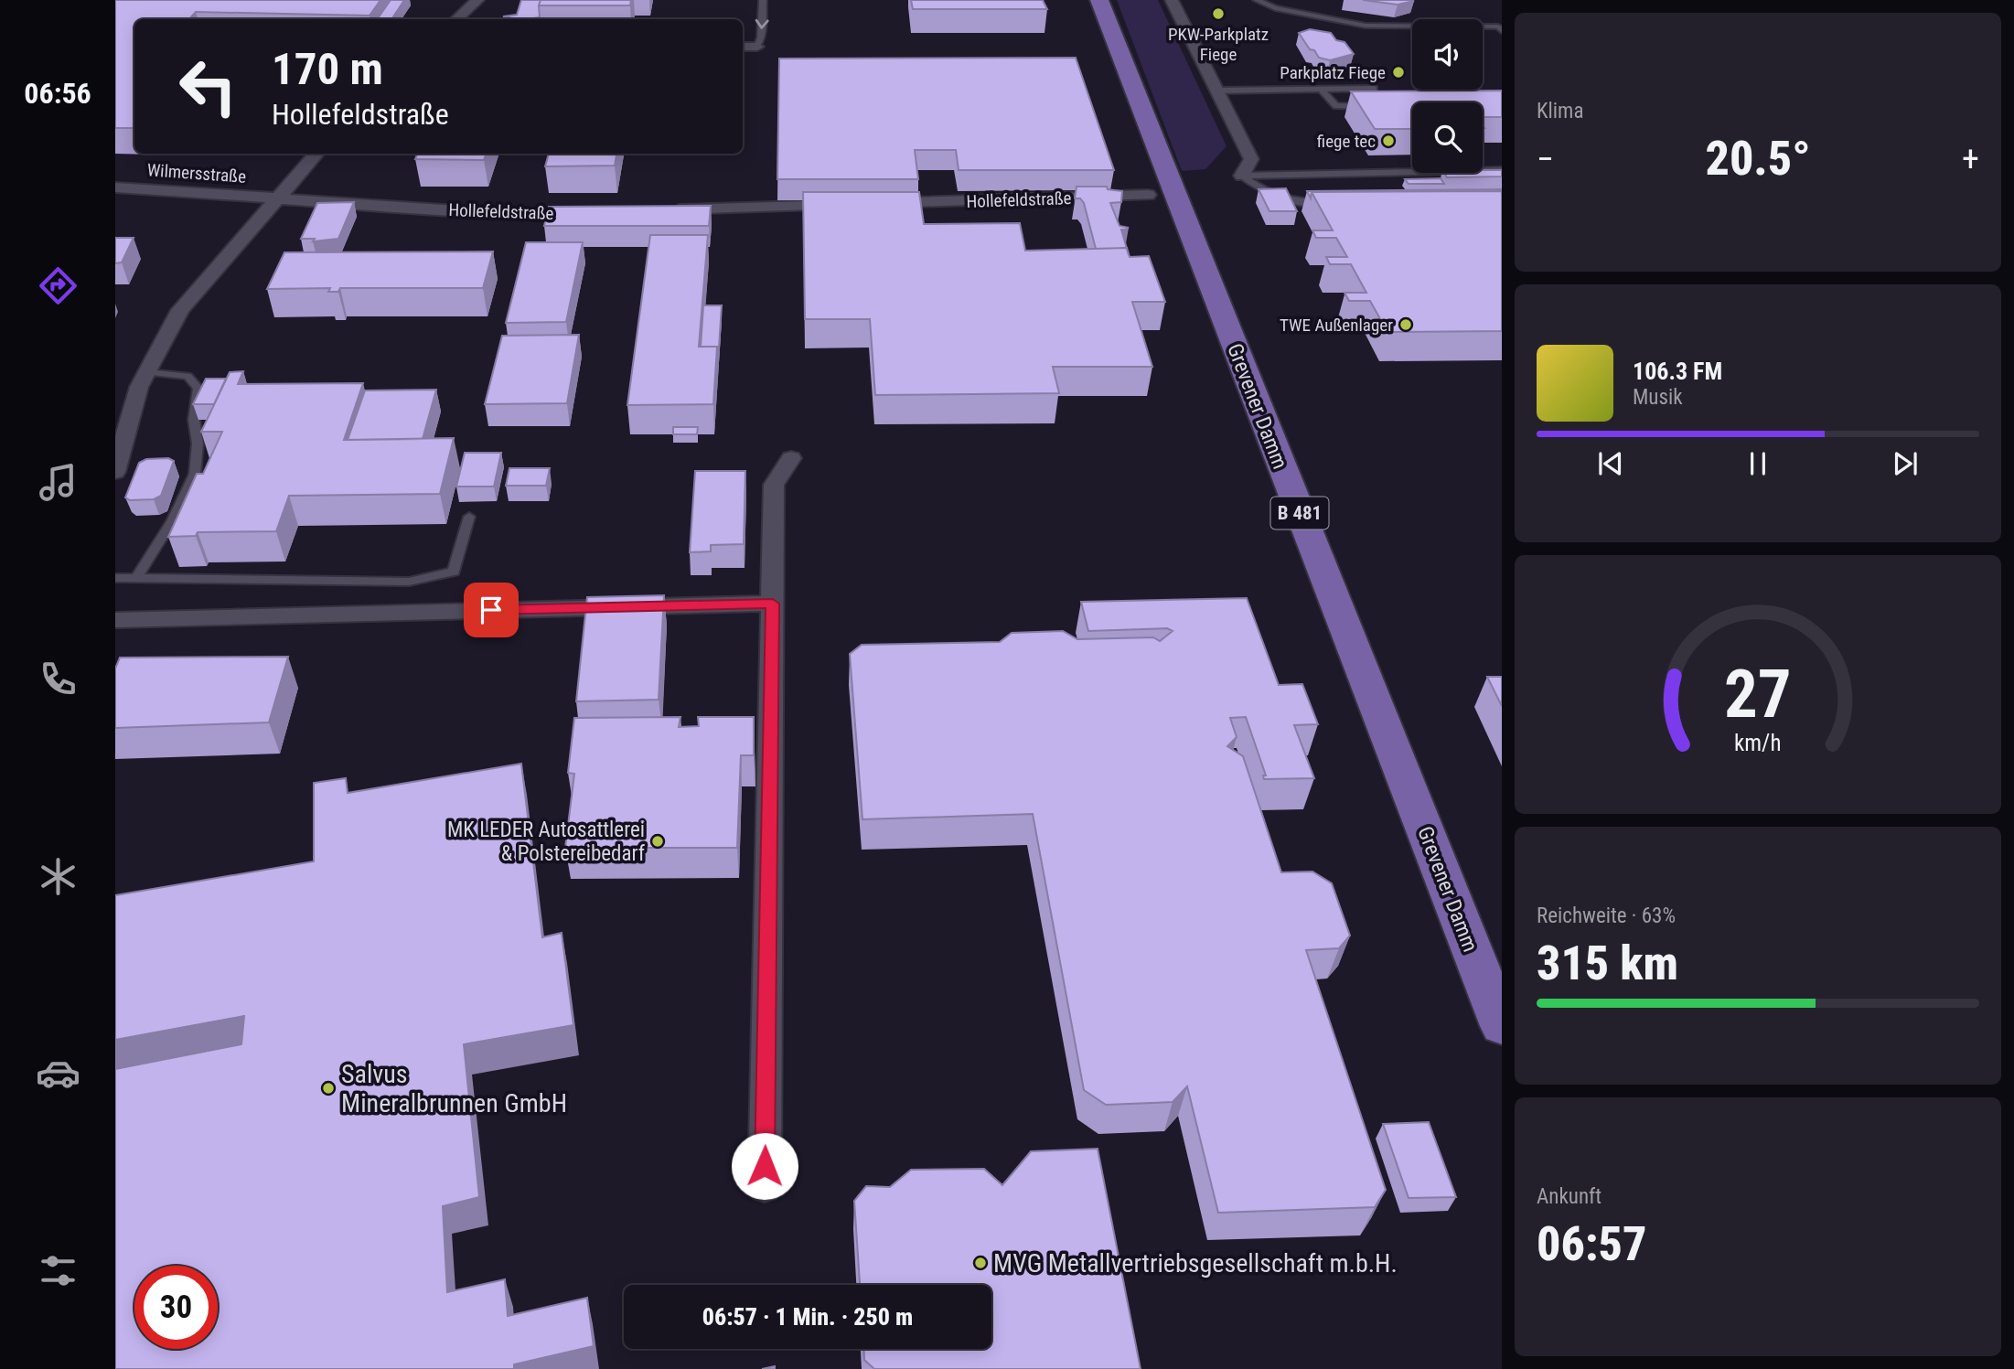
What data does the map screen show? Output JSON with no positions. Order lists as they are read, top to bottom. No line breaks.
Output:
{"streets":{"main road":["Grevener Damm","B 481"],"street":["Wilmersstraße","Hollefeldstraße"]},"crossings":[["Wilmersstraße","Hollefeldstraße"]],"places":["PKW-Parkplatz Fiege","Parkplatz Fiege","fiege tec","TWE Außenlager","MK LEDER Autosattlerei & Polstereibedarf","Salvus Mineralbrunnen GmbH","MVG Metallvertriebsgesellschaft m.b.H."],"page":{"tabs":"06:56","tile":["Klima",["Reichweite · 63%","315 km"],["Ankunft","06:57"]],"turn":["170 m","Hollefeldstraße"],"heat":["−","20.5°","+"],"song":["106.3 FM","Musik"],"limit":"30","trip":"06:57 · 1 Min. · 250 m","gauge":["27","km/h"]}}
